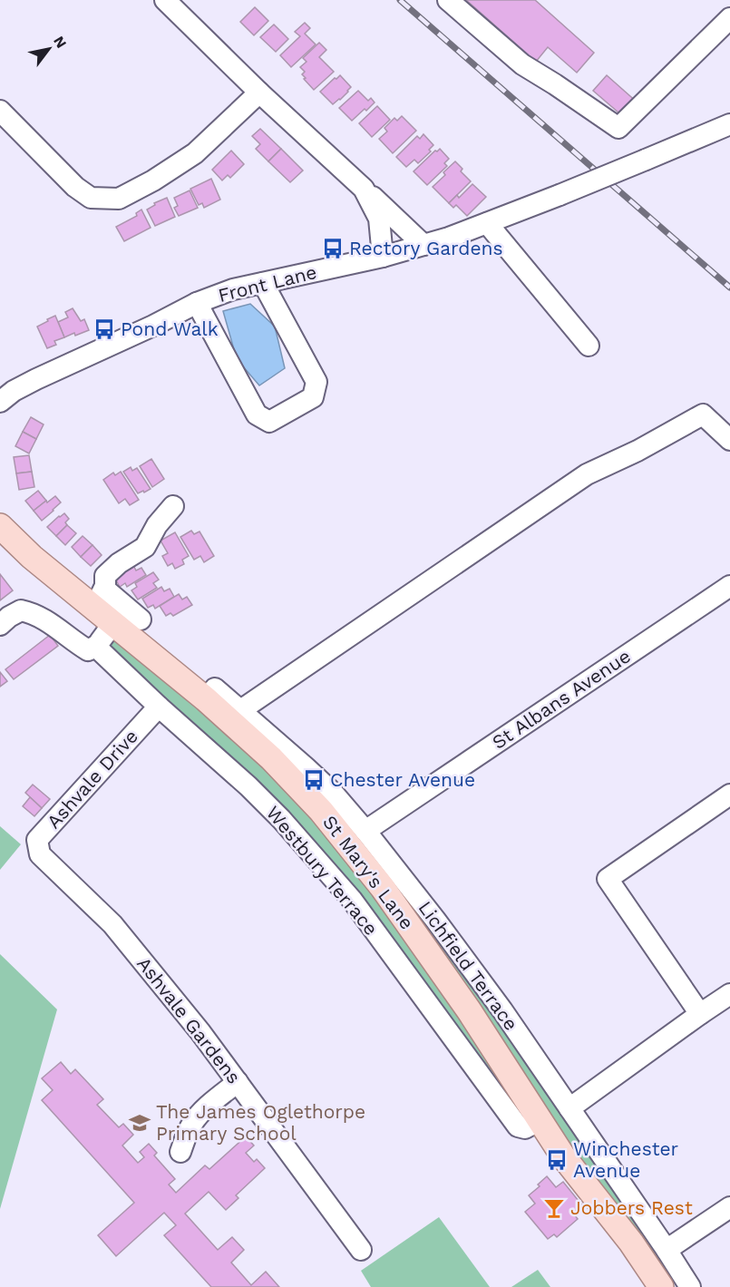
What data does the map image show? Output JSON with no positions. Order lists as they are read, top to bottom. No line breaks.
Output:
{"streets":{"main road":["St Mary's Lane"],"street":["Front Lane","St Albans Avenue","Ashvale Drive","Westbury Terrace","Lichfield Terrace","Ashvale Gardens"]},"crossings":[["St Albans Avenue","Lichfield Terrace"],["Ashvale Drive","Westbury Terrace"],["Ashvale Drive","Ashvale Gardens"],["Westbury Terrace","St Mary's Lane"],["St Mary's Lane","Lichfield Terrace"]],"places":{"bus stop":["Rectory Gardens","Pond Walk","Chester Avenue","Winchester Avenue"],"school or university":["The James Oglethorpe Primary School"],"bar":["Jobbers Rest"]},"north":"top right"}
